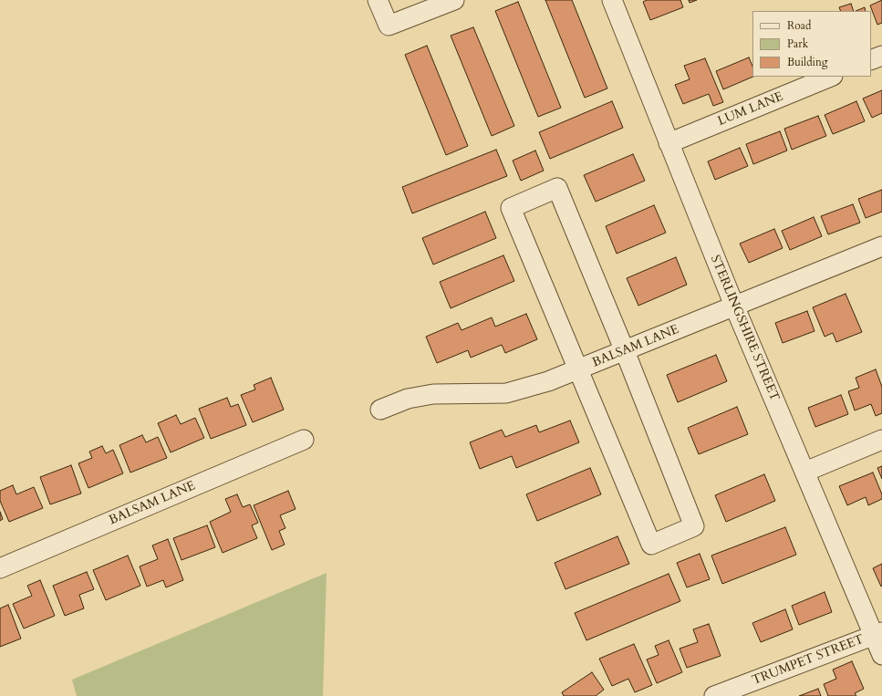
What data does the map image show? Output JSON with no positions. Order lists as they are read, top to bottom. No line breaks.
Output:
{"streets":{"street":["LUM LANE","STERLINGSHIRE STREET","BALSAM LANE","TRUMPET STREET"]},"crossings":[["LUM LANE","STERLINGSHIRE STREET"],["STERLINGSHIRE STREET","BALSAM LANE"],["STERLINGSHIRE STREET","TRUMPET STREET"]],"legend":["Road","Park","Building"]}
